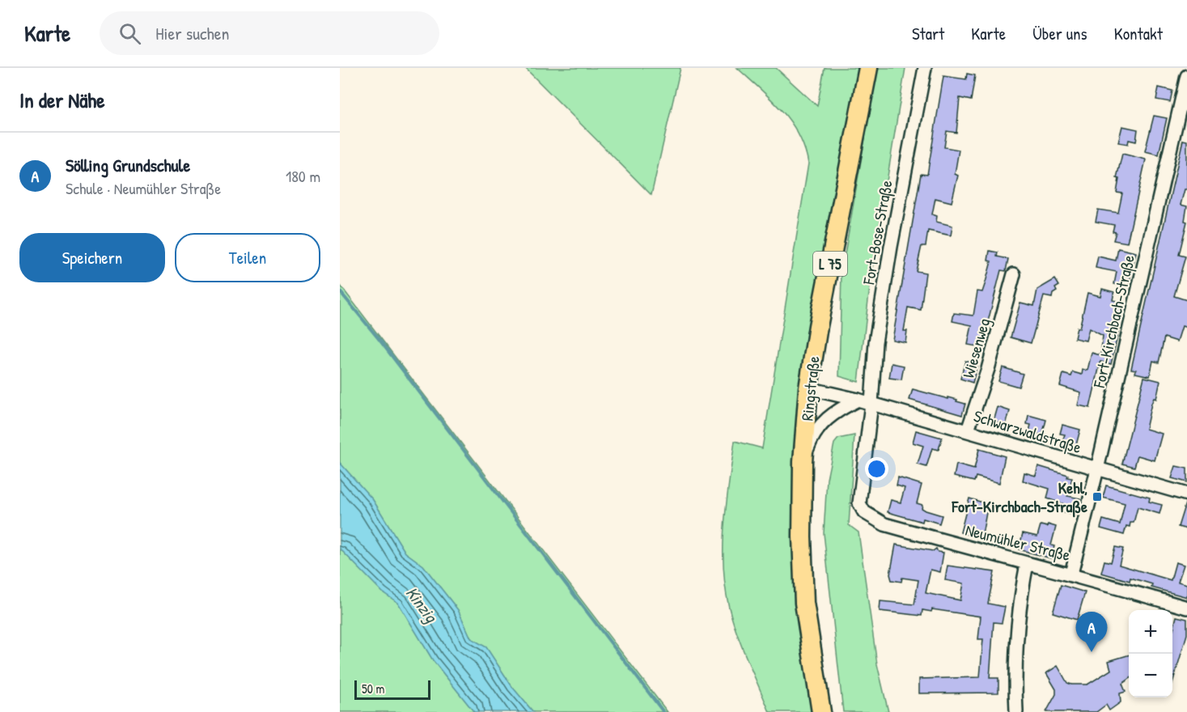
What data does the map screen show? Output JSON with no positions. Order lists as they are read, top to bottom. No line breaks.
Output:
{"streets":{"main road":["L 75","Ringstraße"],"street":["Fort-Bose-Straße","Fort-Kirchbach-Straße","Wiesenweg","Schwarzwaldstraße","Neumühler Straße"]},"crossings":[["Fort-Bose-Straße","Schwarzwaldstraße"],["Fort-Bose-Straße","Neumühler Straße"],["Fort-Kirchbach-Straße","Schwarzwaldstraße"],["Fort-Kirchbach-Straße","Neumühler Straße"],["Wiesenweg","Schwarzwaldstraße"],["Ringstraße","Schwarzwaldstraße"],["Schwarzwaldstraße","Neumühler Straße"]],"water":["Kinzig"],"places":{"transit":["Kehl, Fort-Kirchbach-Straße"]},"scale_bar":"50 m","page":{"header":"Karte","search":"Hier suchen","nav":["Start","Karte","Über uns","Kontakt"],"heading":"In der Nähe","list":[{"mark":"A","name":"Sölling Grundschule","note":"Schule · Neumühler Straße","value":"180 m"}],"buttons":["Speichern","Teilen"],"map_buttons":["+","−"],"pins":"A","scale":"50 m"}}
